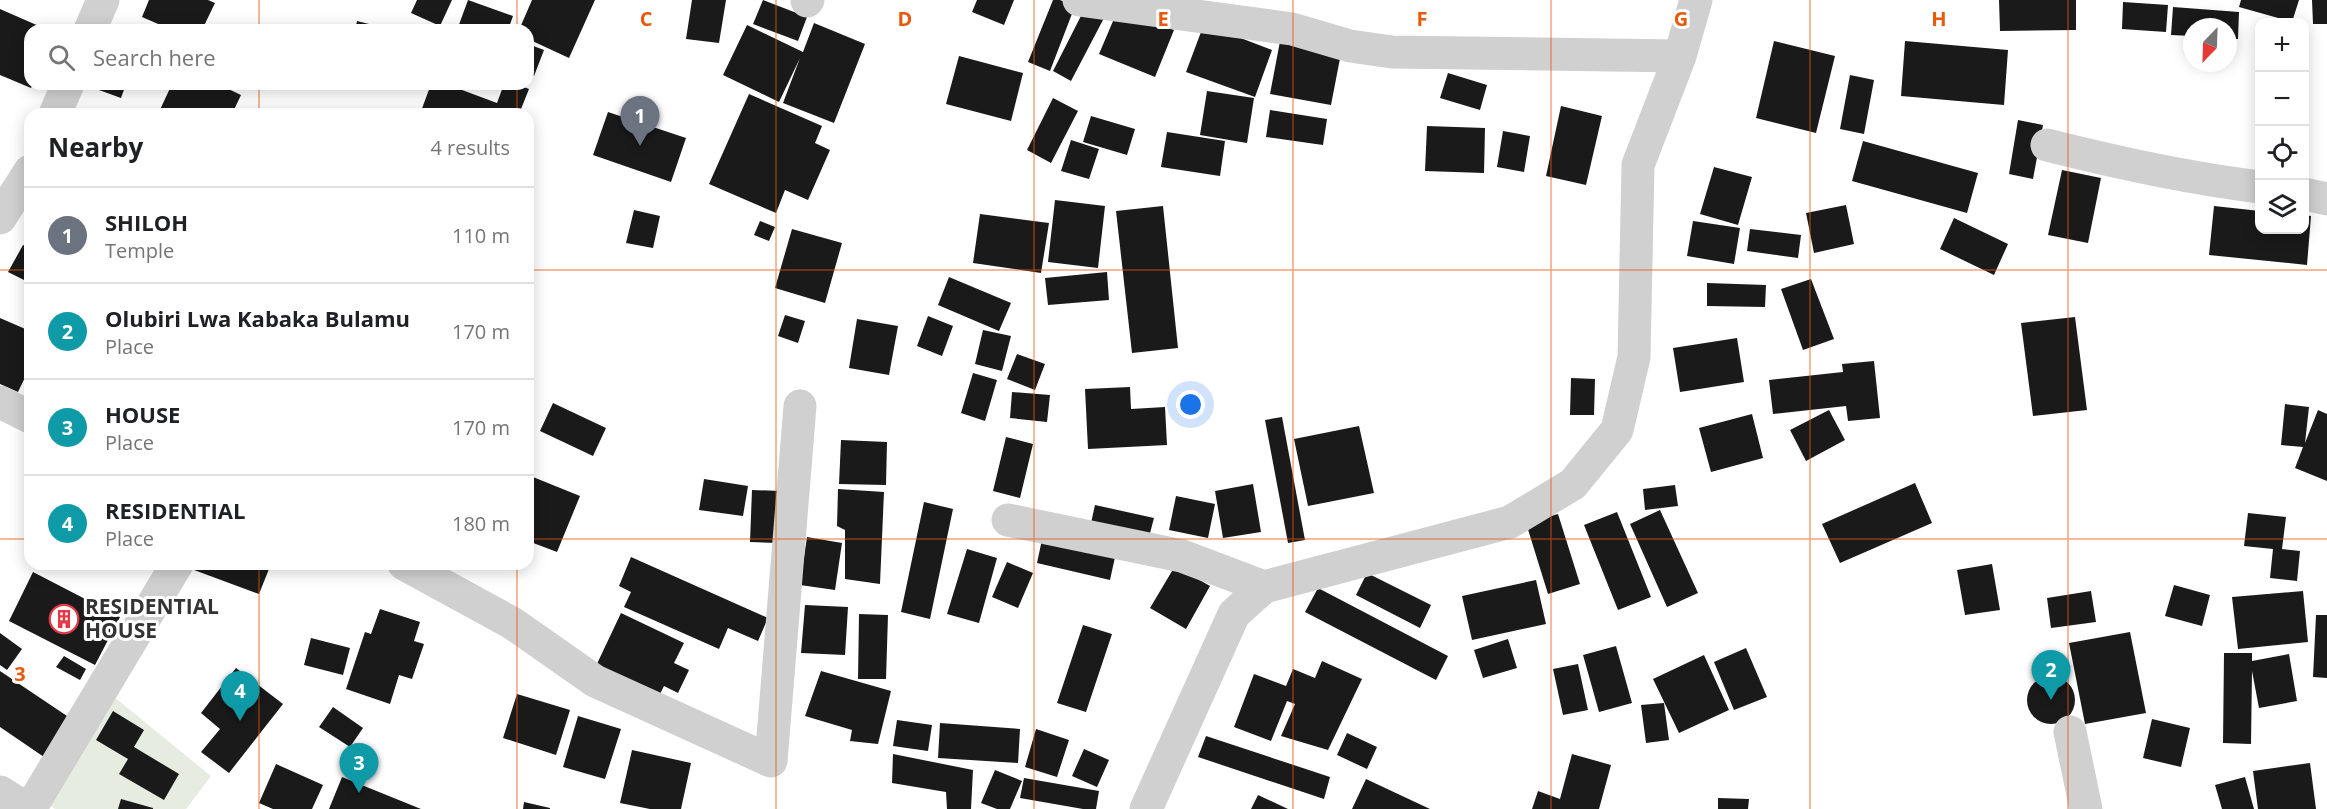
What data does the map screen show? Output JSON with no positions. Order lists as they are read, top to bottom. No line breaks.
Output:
{"places":{"building":["RESIDENTIAL HOUSE"]},"north":"bottom left","page":{"map_buttons":["+","−"],"search":"Search here","pins":["1","2","4","3"],"heading":["Nearby","4 results"],"list":[{"mark":"1","name":"SHILOH","note":"Temple","value":"110 m"},{"mark":"2","name":"Olubiri Lwa Kabaka Bulamu","note":"Place","value":"170 m"},{"mark":"3","name":"HOUSE","note":"Place","value":"170 m"},{"mark":"4","name":"RESIDENTIAL","note":"Place","value":"180 m"}]},"grid":{"columns":["C","D","E","F","G","H"],"rows":["3"]}}
